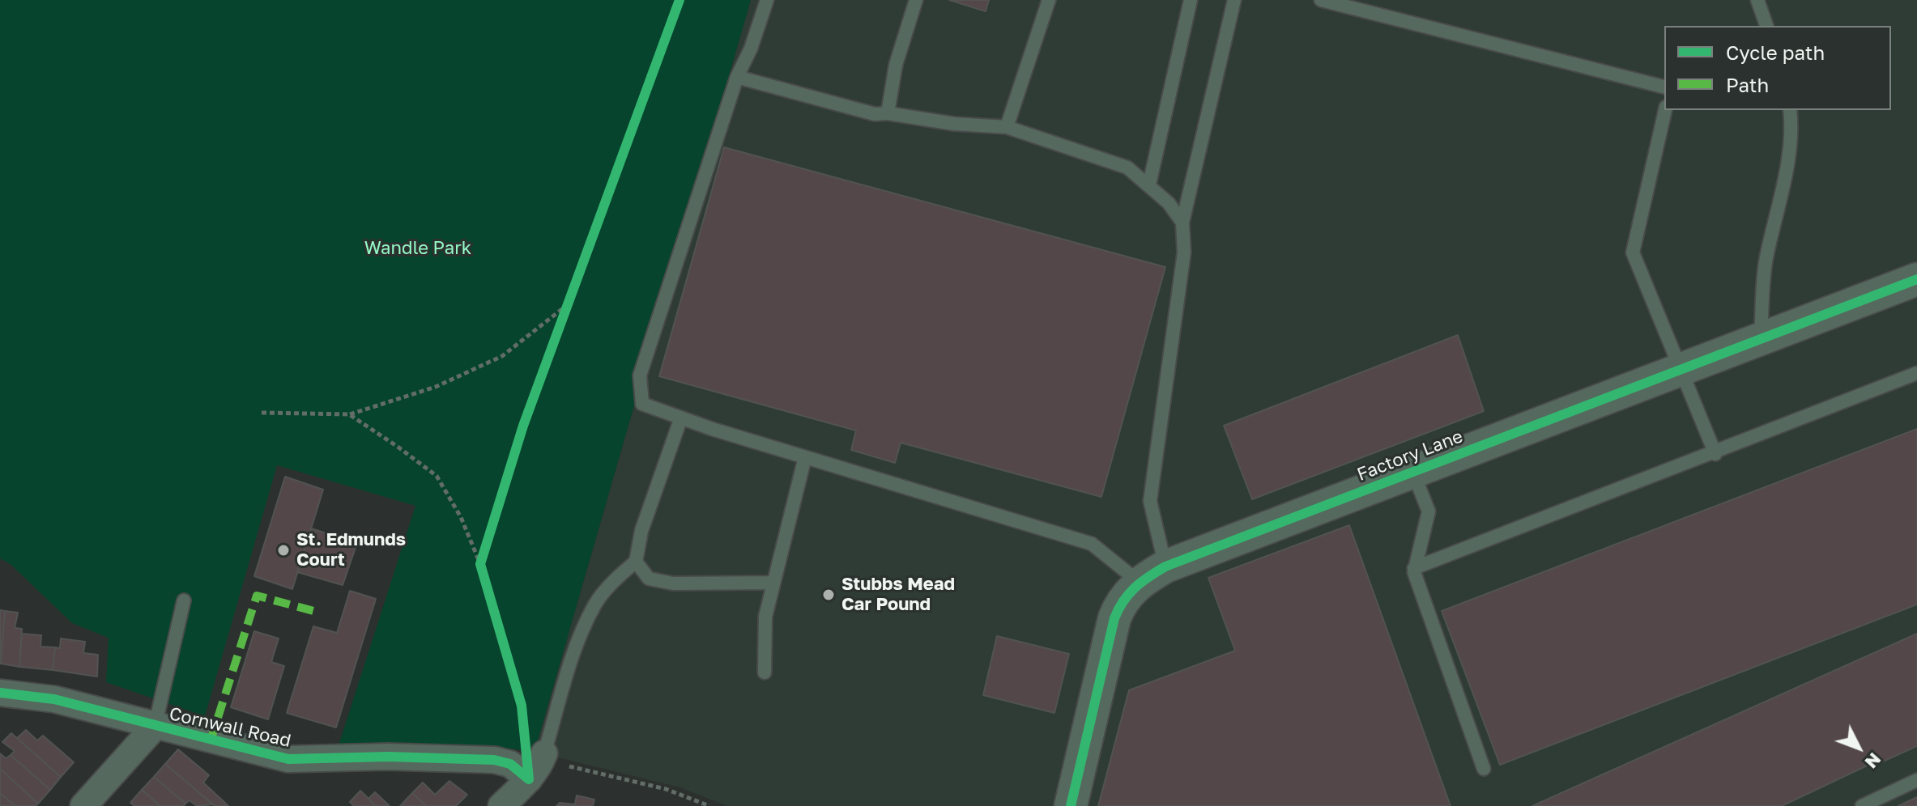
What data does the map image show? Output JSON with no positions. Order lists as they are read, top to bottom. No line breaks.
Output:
{"streets":{"street":["Factory Lane","Cornwall Road"]},"parks":["Wandle Park"],"places":["St. Edmunds Court","Stubbs Mead Car Pound"],"legend":["Cycle path","Path"],"north":"bottom right"}
